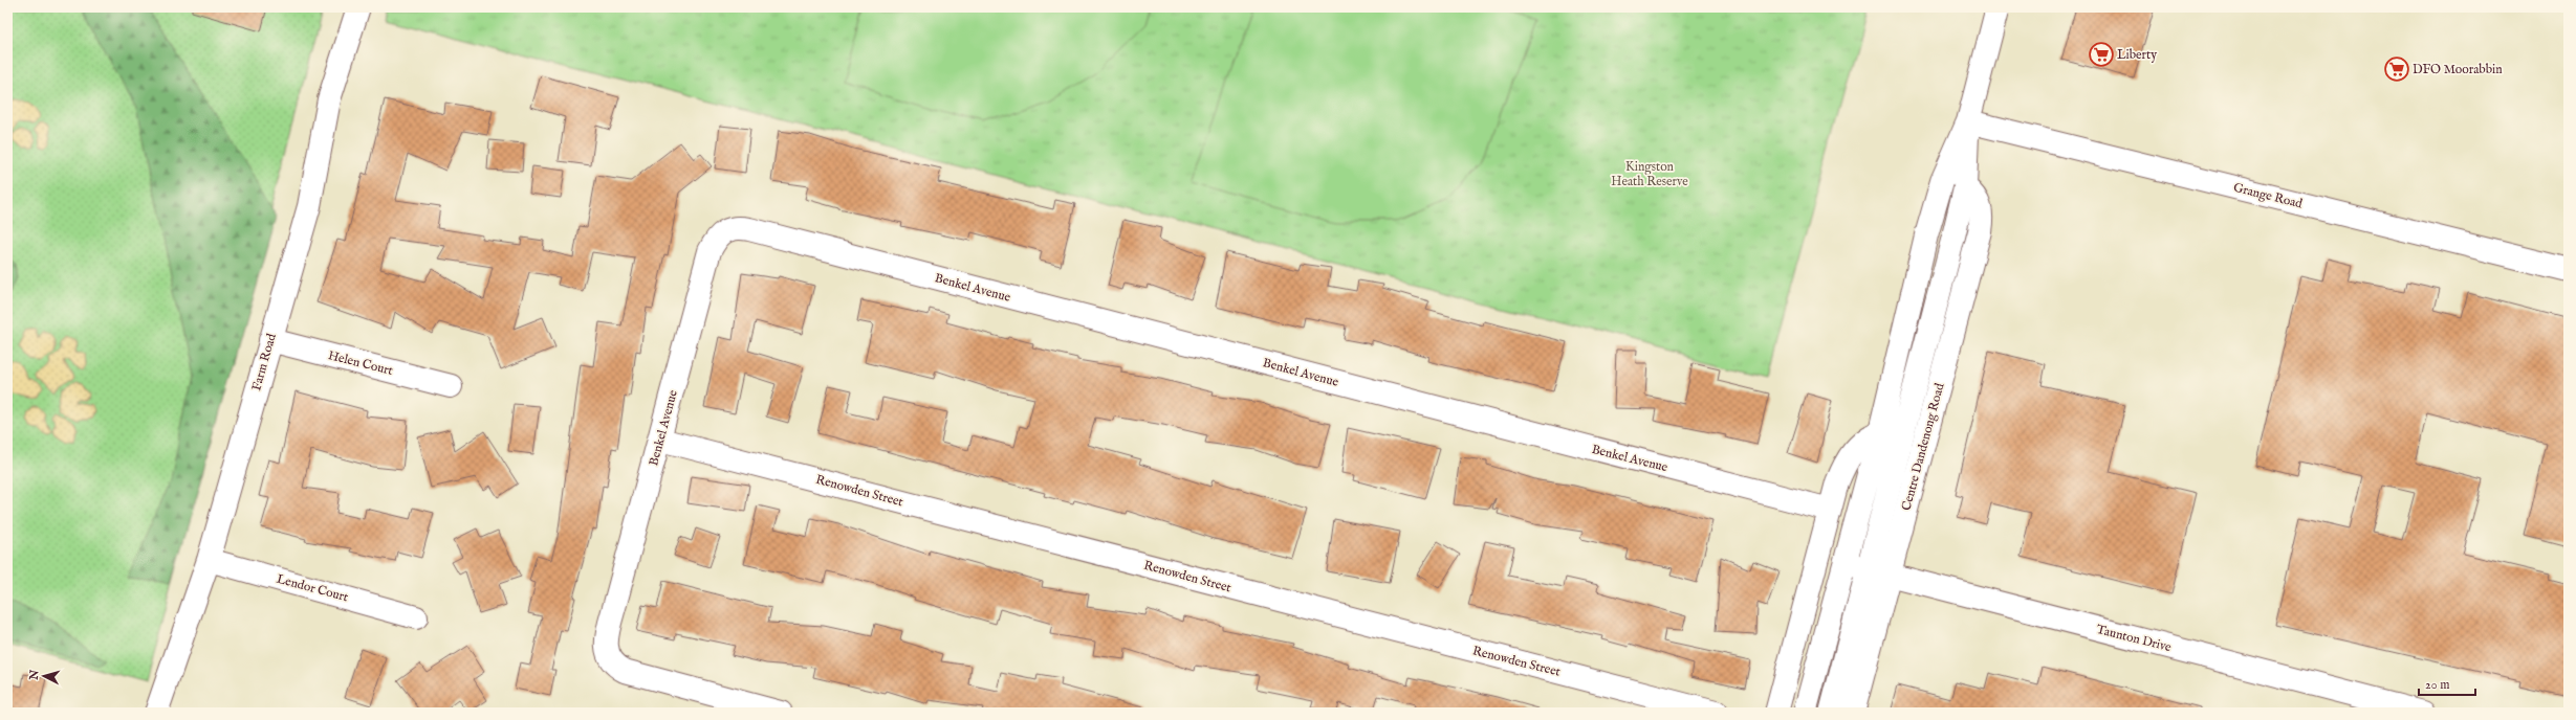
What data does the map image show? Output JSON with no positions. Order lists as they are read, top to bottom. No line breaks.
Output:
{"streets":{"street":["Grange Road","Benkel Avenue","Farm Road","Helen Court","Centre Dandenong Road","Renowden Street","Lendor Court","Taunton Drive"]},"crossings":[["Grange Road","Centre Dandenong Road"],["Benkel Avenue","Renowden Street"],["Farm Road","Helen Court"],["Farm Road","Lendor Court"],["Centre Dandenong Road","Taunton Drive"]],"parks":["Kingston Heath Reserve"],"places":{"supermarket":["Liberty","DFO Moorabbin"]},"scale_bar":"20 m","north":"left"}
